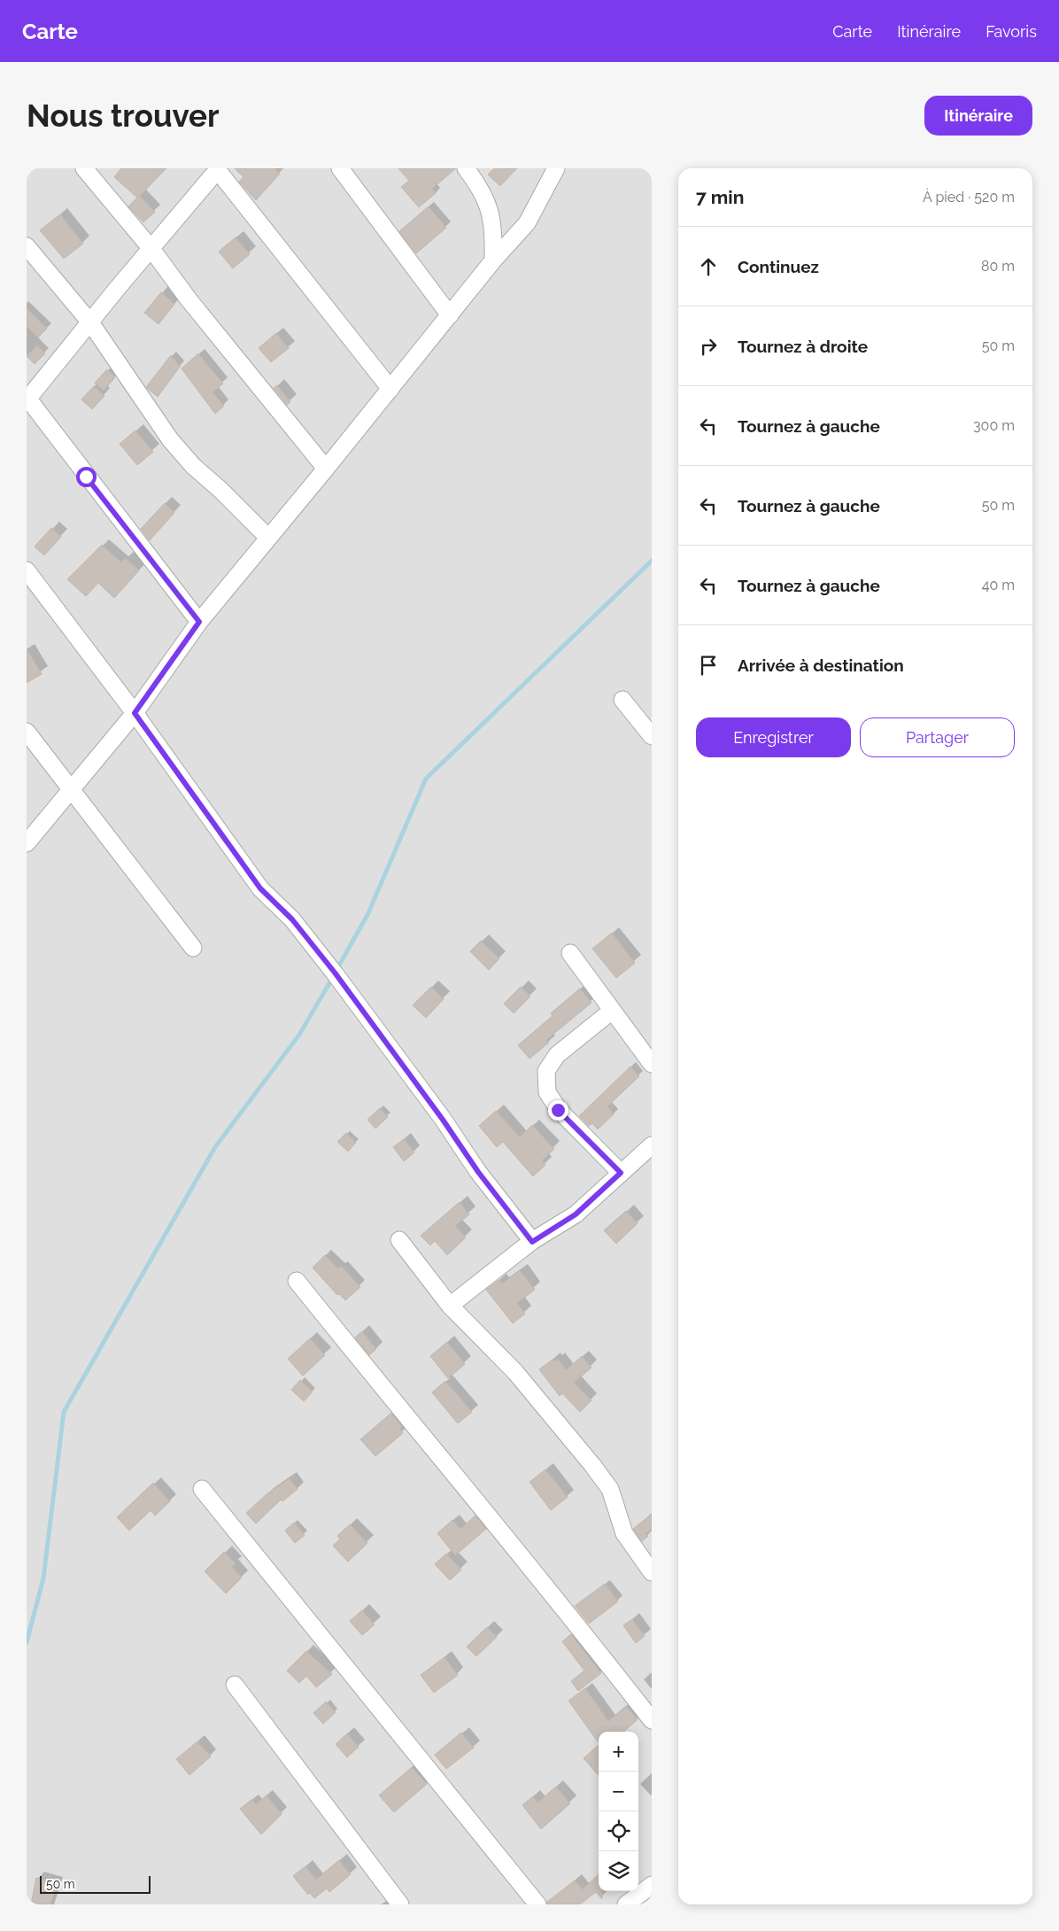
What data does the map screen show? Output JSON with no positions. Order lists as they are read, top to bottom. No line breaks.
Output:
{"scale_bar":"50 m","page":{"header":"Carte","nav":["Carte","Itinéraire","Favoris"],"buttons":["Itinéraire",["Enregistrer","Partager"]],"title":"Nous trouver","heading":["7 min","À pied · 520 m"],"list":[["Continuez","80 m"],["Tournez à droite","50 m"],["Tournez à gauche","300 m"],["Tournez à gauche","50 m"],["Tournez à gauche","40 m"],"Arrivée à destination"],"map_buttons":["+","−"],"scale":"50 m"}}
